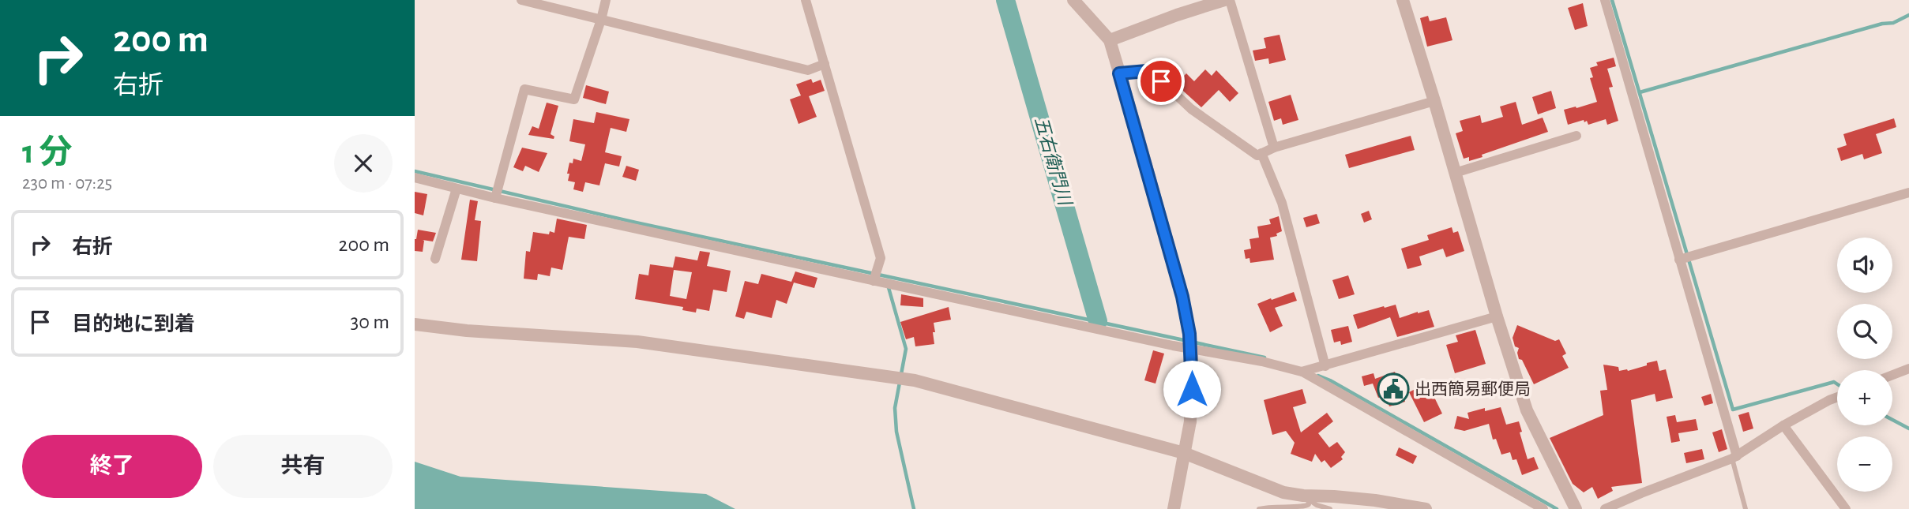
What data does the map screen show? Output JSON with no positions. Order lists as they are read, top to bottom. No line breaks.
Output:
{"water":["五右衛門川"],"places":{"public building":["出西簡易郵便局"]},"page":{"turn":["200 m","右折"],"heading":["1 分","230 m · 07:25"],"list":[{"name":"右折","value":"200 m"},{"name":"目的地に到着","value":"30 m"}],"map_buttons":["+","−"],"buttons":["終了","共有"]}}
